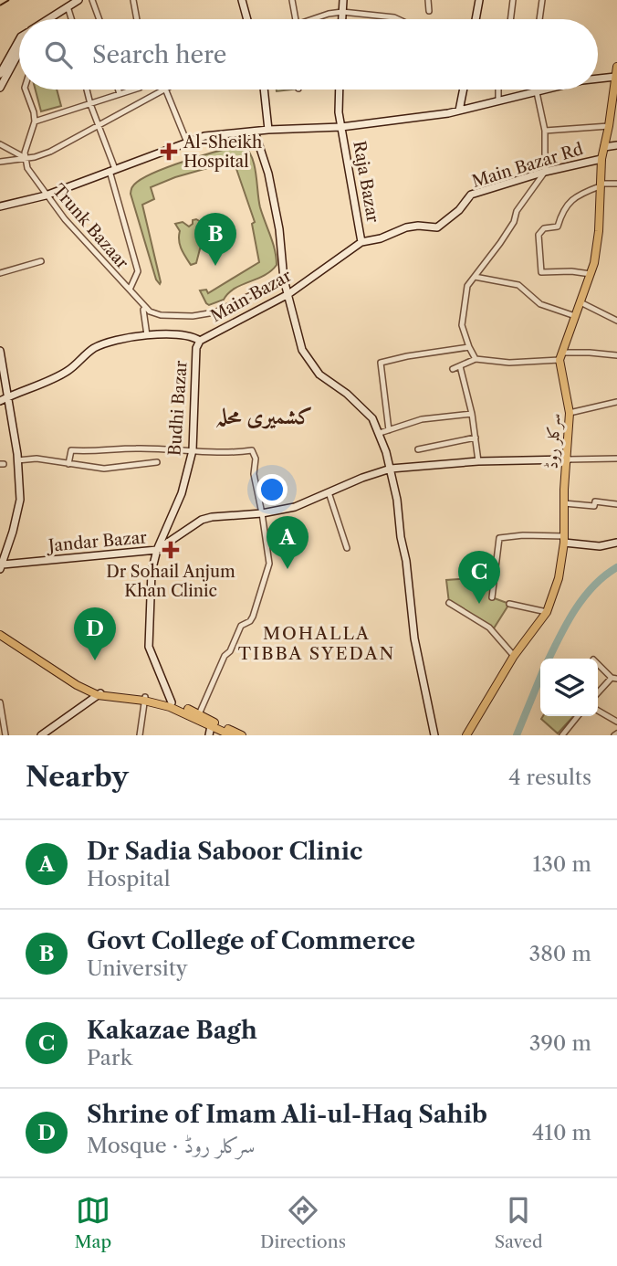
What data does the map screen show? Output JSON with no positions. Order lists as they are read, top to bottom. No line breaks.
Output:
{"streets":{"main road":["سرکلر روڈ"],"street":["Main Bazar Rd","Raja Bazar","Trunk Bazaar","Main Bazar","Budhi Bazar","Jandar Bazar"]},"crossings":[["Main Bazar Rd","Raja Bazar"],["Main Bazar Rd","Main Bazar"],["Raja Bazar","Main Bazar"],["Main Bazar","Budhi Bazar"],["Budhi Bazar","Jandar Bazar"],["سرکلر روڈ","Jandar Bazar"]],"districts":["کشمیری محلہ","MOHALLA TIBBA SYEDAN"],"places":{"health":["Al-Sheikh Hospital","Dr Sohail Anjum Khan Clinic"]},"page":{"search":"Search here","pins":["B","A","C","D"],"heading":["Nearby","4 results"],"list":[{"mark":"A","name":"Dr Sadia Saboor Clinic","note":"Hospital","value":"130 m"},{"mark":"B","name":"Govt College of Commerce","note":"University","value":"380 m"},{"mark":"C","name":"Kakazae Bagh","note":"Park","value":"390 m"},{"mark":"D","name":"Shrine of Imam Ali-ul-Haq Sahib","note":"Mosque · سرکلر روڈ","value":"410 m"}],"nav":["Map","Directions","Saved"]}}
